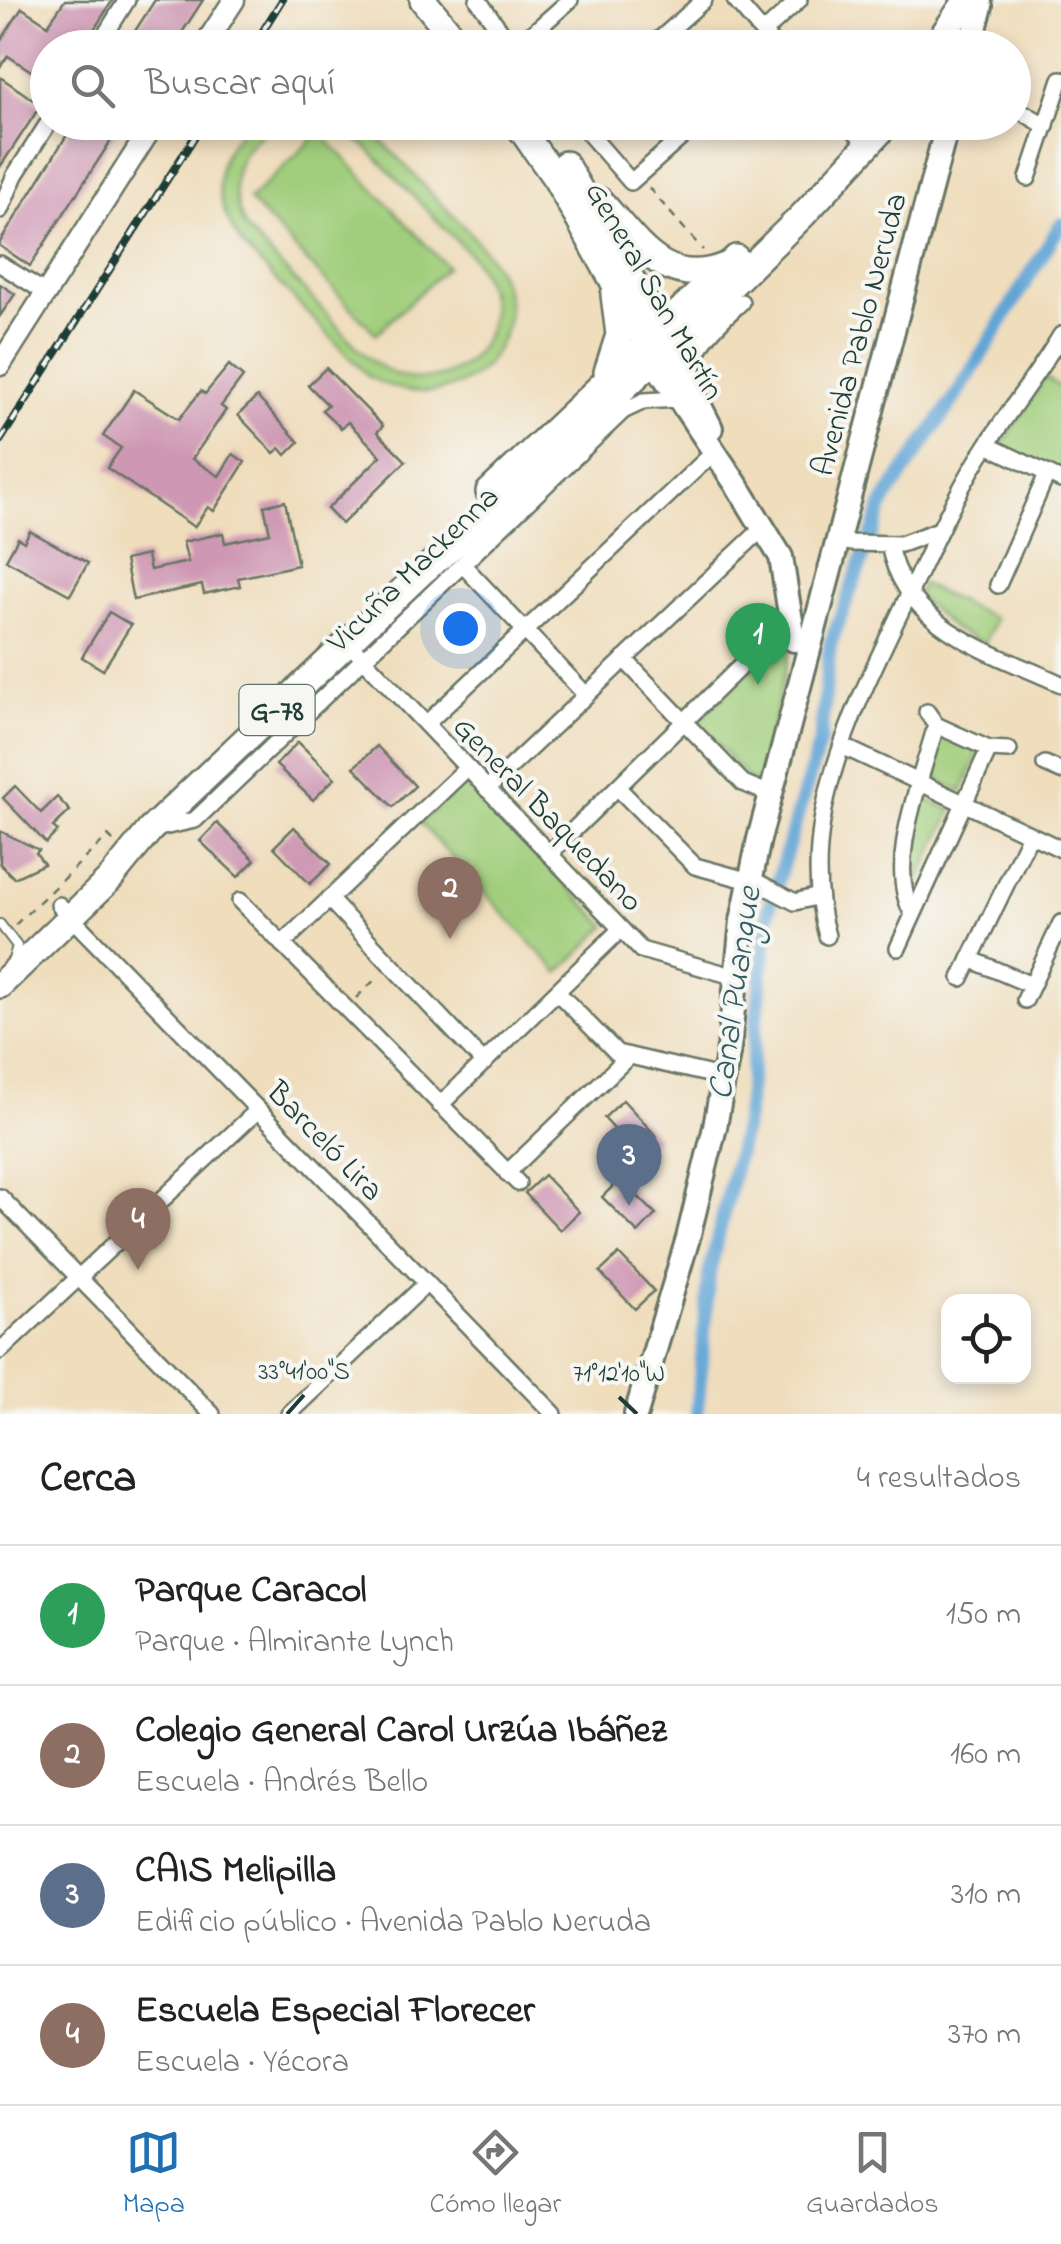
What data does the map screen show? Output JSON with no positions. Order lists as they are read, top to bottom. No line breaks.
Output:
{"streets":{"main road":["General San Martín","Avenida Pablo Neruda","Vicuña Mackenna","G-78"],"street":["General Baquedano","Barceló Lira"]},"crossings":[["General San Martín","Avenida Pablo Neruda"],["General San Martín","Vicuña Mackenna"],["Avenida Pablo Neruda","General Baquedano"],["Vicuña Mackenna","General Baquedano"],["Vicuña Mackenna","Barceló Lira"]],"water":["Canal Puangue"],"page":{"search":"Buscar aquí","pins":["1","2","3","4"],"heading":["Cerca","4 resultados"],"list":[{"mark":"1","name":"Parque Caracol","note":"Parque · Almirante Lynch","value":"150 m"},{"mark":"2","name":"Colegio General Carol Urzúa Ibáñez","note":"Escuela · Andrés Bello","value":"160 m"},{"mark":"3","name":"CAIS Melipilla","note":"Edificio público · Avenida Pablo Neruda","value":"310 m"},{"mark":"4","name":"Escuela Especial Florecer","note":"Escuela · Yécora","value":"370 m"}],"nav":["Mapa","Cómo llegar","Guardados"]},"coordinates":["33°41'00\"S","71°12'10\"W"]}
